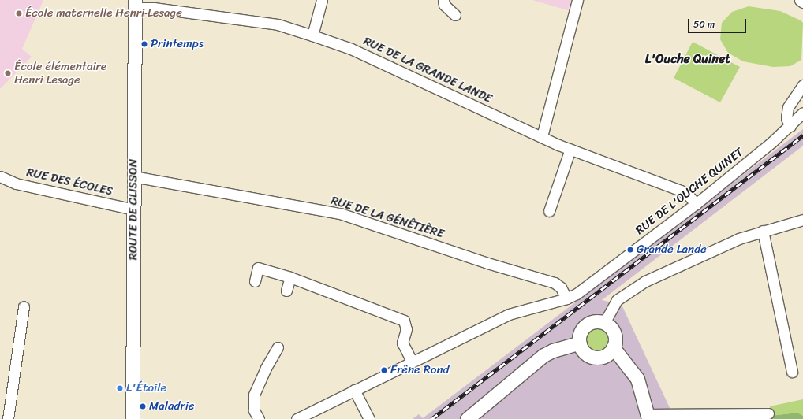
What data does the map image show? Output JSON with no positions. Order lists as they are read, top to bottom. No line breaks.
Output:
{"streets":{"main road":["ROUTE DE CLISSON"],"street":["RUE DE LA GRANDE LANDE","RUE DES ÉCOLES","RUE DE L'OUCHE QUINET","RUE DE LA GÉNÊTIÈRE"]},"crossings":[["RUE DE LA GRANDE LANDE","RUE DE L'OUCHE QUINET"],["RUE DE LA GRANDE LANDE","ROUTE DE CLISSON"],["RUE DES ÉCOLES","ROUTE DE CLISSON"],["RUE DE L'OUCHE QUINET","RUE DE LA GÉNÊTIÈRE"],["ROUTE DE CLISSON","RUE DE LA GÉNÊTIÈRE"]],"districts":["L'Ouche Quinet"],"places":["École maternelle Henri Lesage","Printemps","École élémentaire Henri Lesage","Grande Lande","Frêne Rond","L'Étoile","Maladrie"],"scale_bar":"50 m"}
